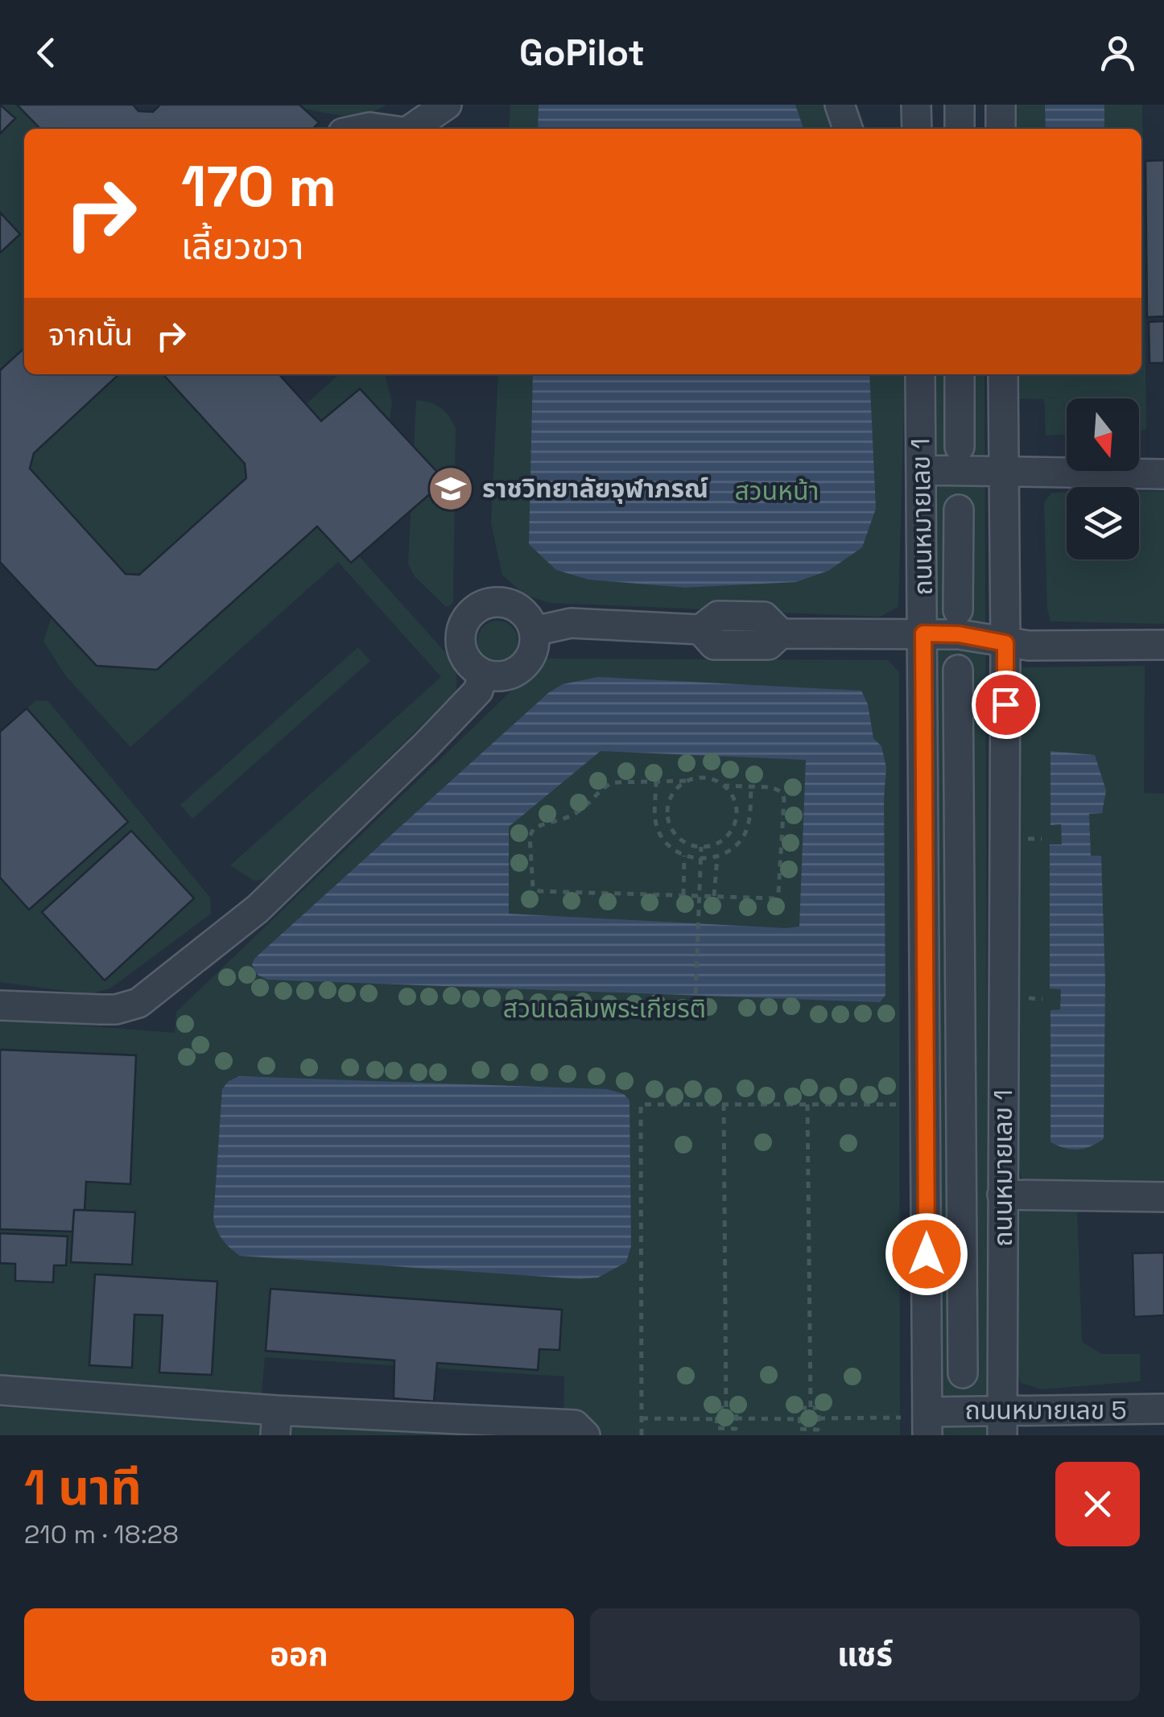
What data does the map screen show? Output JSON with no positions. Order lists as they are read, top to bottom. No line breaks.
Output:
{"streets":{"street":["ถนนหมายเลข 1","ถนนหมายเลข 5"]},"crossings":[["ถนนหมายเลข 1","ถนนหมายเลข 5"]],"parks":["สวนหน้า","สวนเฉลิมพระเกียรติ"],"places":{"school or university":["ราชวิทยาลัยจุฬาภรณ์"]},"north":"bottom","page":{"header":"GoPilot","turn":["170 m","เลี้ยวขวา"],"then":"จากนั้น","heading":["1 นาที","210 m · 18:28"],"buttons":["ออก","แชร์"]}}
